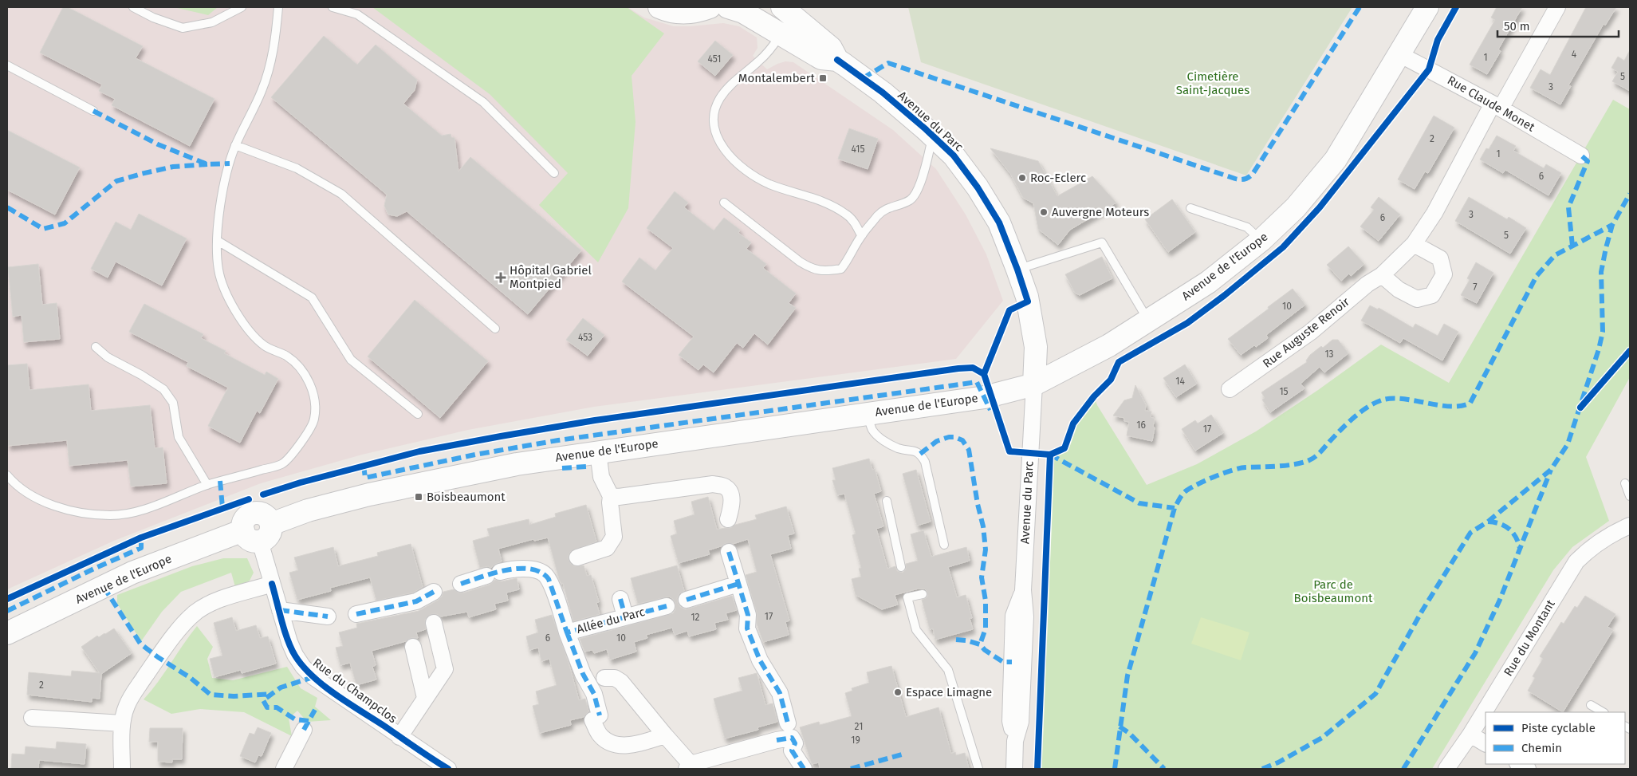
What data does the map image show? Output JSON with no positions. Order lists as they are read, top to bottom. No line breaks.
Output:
{"streets":{"main road":["Avenue du Parc","Avenue de l'Europe"],"street":["Rue Claude Monet","Rue Auguste Renoir","Allée du Parc","Rue du Montant","Rue du Champclos"]},"crossings":[["Rue Claude Monet","Avenue de l'Europe"],["Rue Claude Monet","Rue Auguste Renoir"],["Avenue du Parc","Avenue de l'Europe"],["Avenue de l'Europe","Rue du Champclos"]],"parks":["Cimetière Saint-Jacques","Parc de Boisbeaumont"],"places":{"transit":["Montalembert","Boisbeaumont"],"other":["Roc-Eclerc","Auvergne Moteurs","Espace Limagne"],"health":["Hôpital Gabriel Montpied"]},"house_numbers":["4","1","451","5","3","2","415","1","6","3","6","5","7","10","453","13","14","15","16","17","17","12","6","10","2","21","19"],"legend":["Piste cyclable","Chemin"],"scale_bar":"50 m"}
